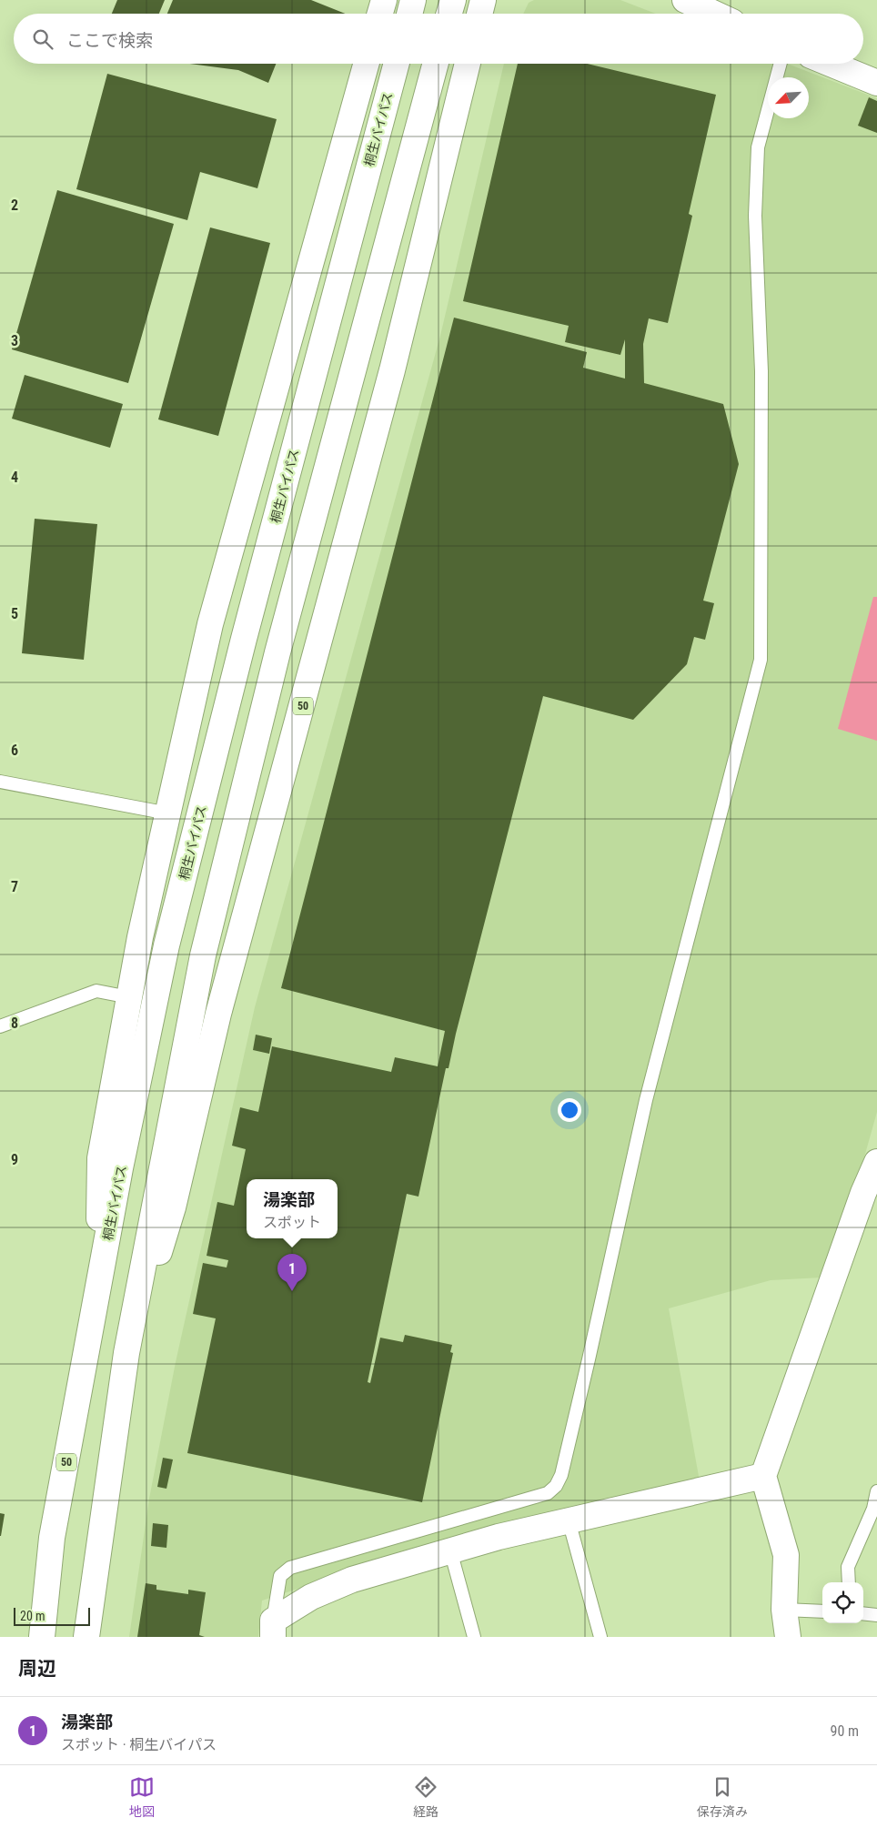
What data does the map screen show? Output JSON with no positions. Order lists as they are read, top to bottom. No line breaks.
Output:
{"streets":{"main road":["桐生バイパス","50"]},"crossings":[["桐生バイパス","50"]],"scale_bar":"20 m","north":"bottom left","page":{"search":"ここで検索","popup":["湯楽部","スポット"],"pins":"1","scale":"20 m","heading":"周辺","list":[{"mark":"1","name":"湯楽部","note":"スポット · 桐生バイパス","value":"90 m"}],"nav":["地図","経路","保存済み"]},"grid":{"rows":["2","3","4","5","6","7","8","9"]}}
